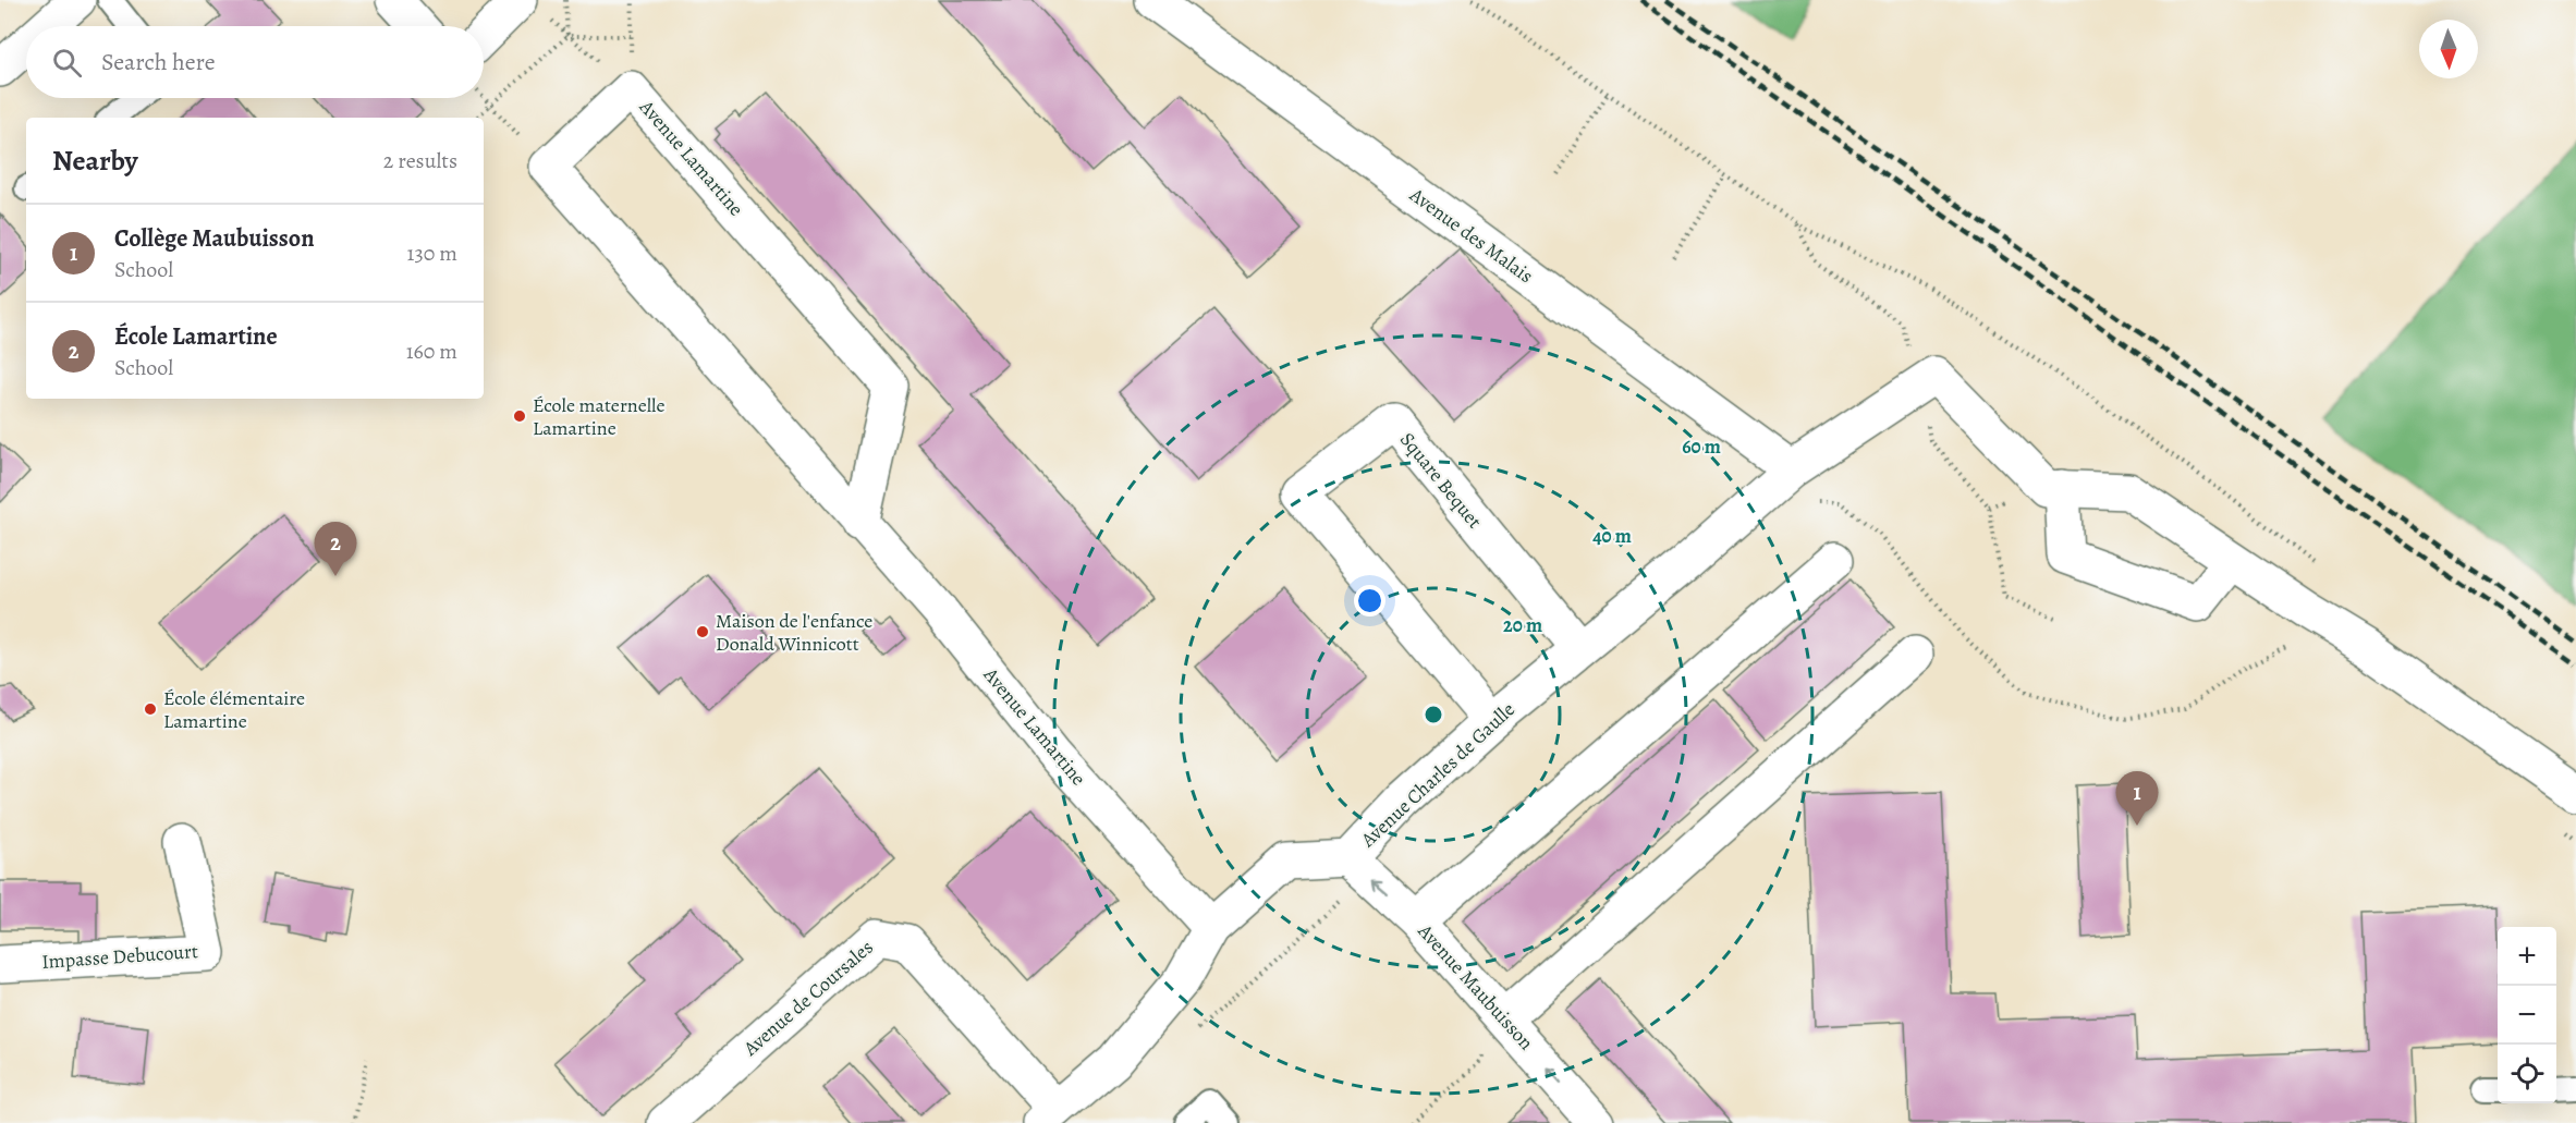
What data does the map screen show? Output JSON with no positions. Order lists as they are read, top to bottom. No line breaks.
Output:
{"streets":{"street":["Avenue Lamartine","Avenue des Malais","Square Bequet","Avenue Charles de Gaulle","Impasse Debucourt","Avenue Maubuisson","Avenue de Coursales"]},"crossings":[["Avenue Lamartine","Avenue Charles de Gaulle"],["Avenue des Malais","Avenue Charles de Gaulle"],["Square Bequet","Avenue Charles de Gaulle"],["Avenue Charles de Gaulle","Avenue Maubuisson"],["Avenue Charles de Gaulle","Avenue de Coursales"]],"one_way":["Avenue Maubuisson"],"places":["École maternelle Lamartine","Maison de l'enfance Donald Winnicott","École élémentaire Lamartine"],"north":"bottom","page":{"search":"Search here","heading":["Nearby","2 results"],"list":[{"mark":"1","name":"Collège Maubuisson","note":"School","value":"130 m"},{"mark":"2","name":"École Lamartine","note":"School","value":"160 m"}],"pins":["2","1"],"map_buttons":["+","−"]},"rings":["60 m","40 m","20 m"]}
